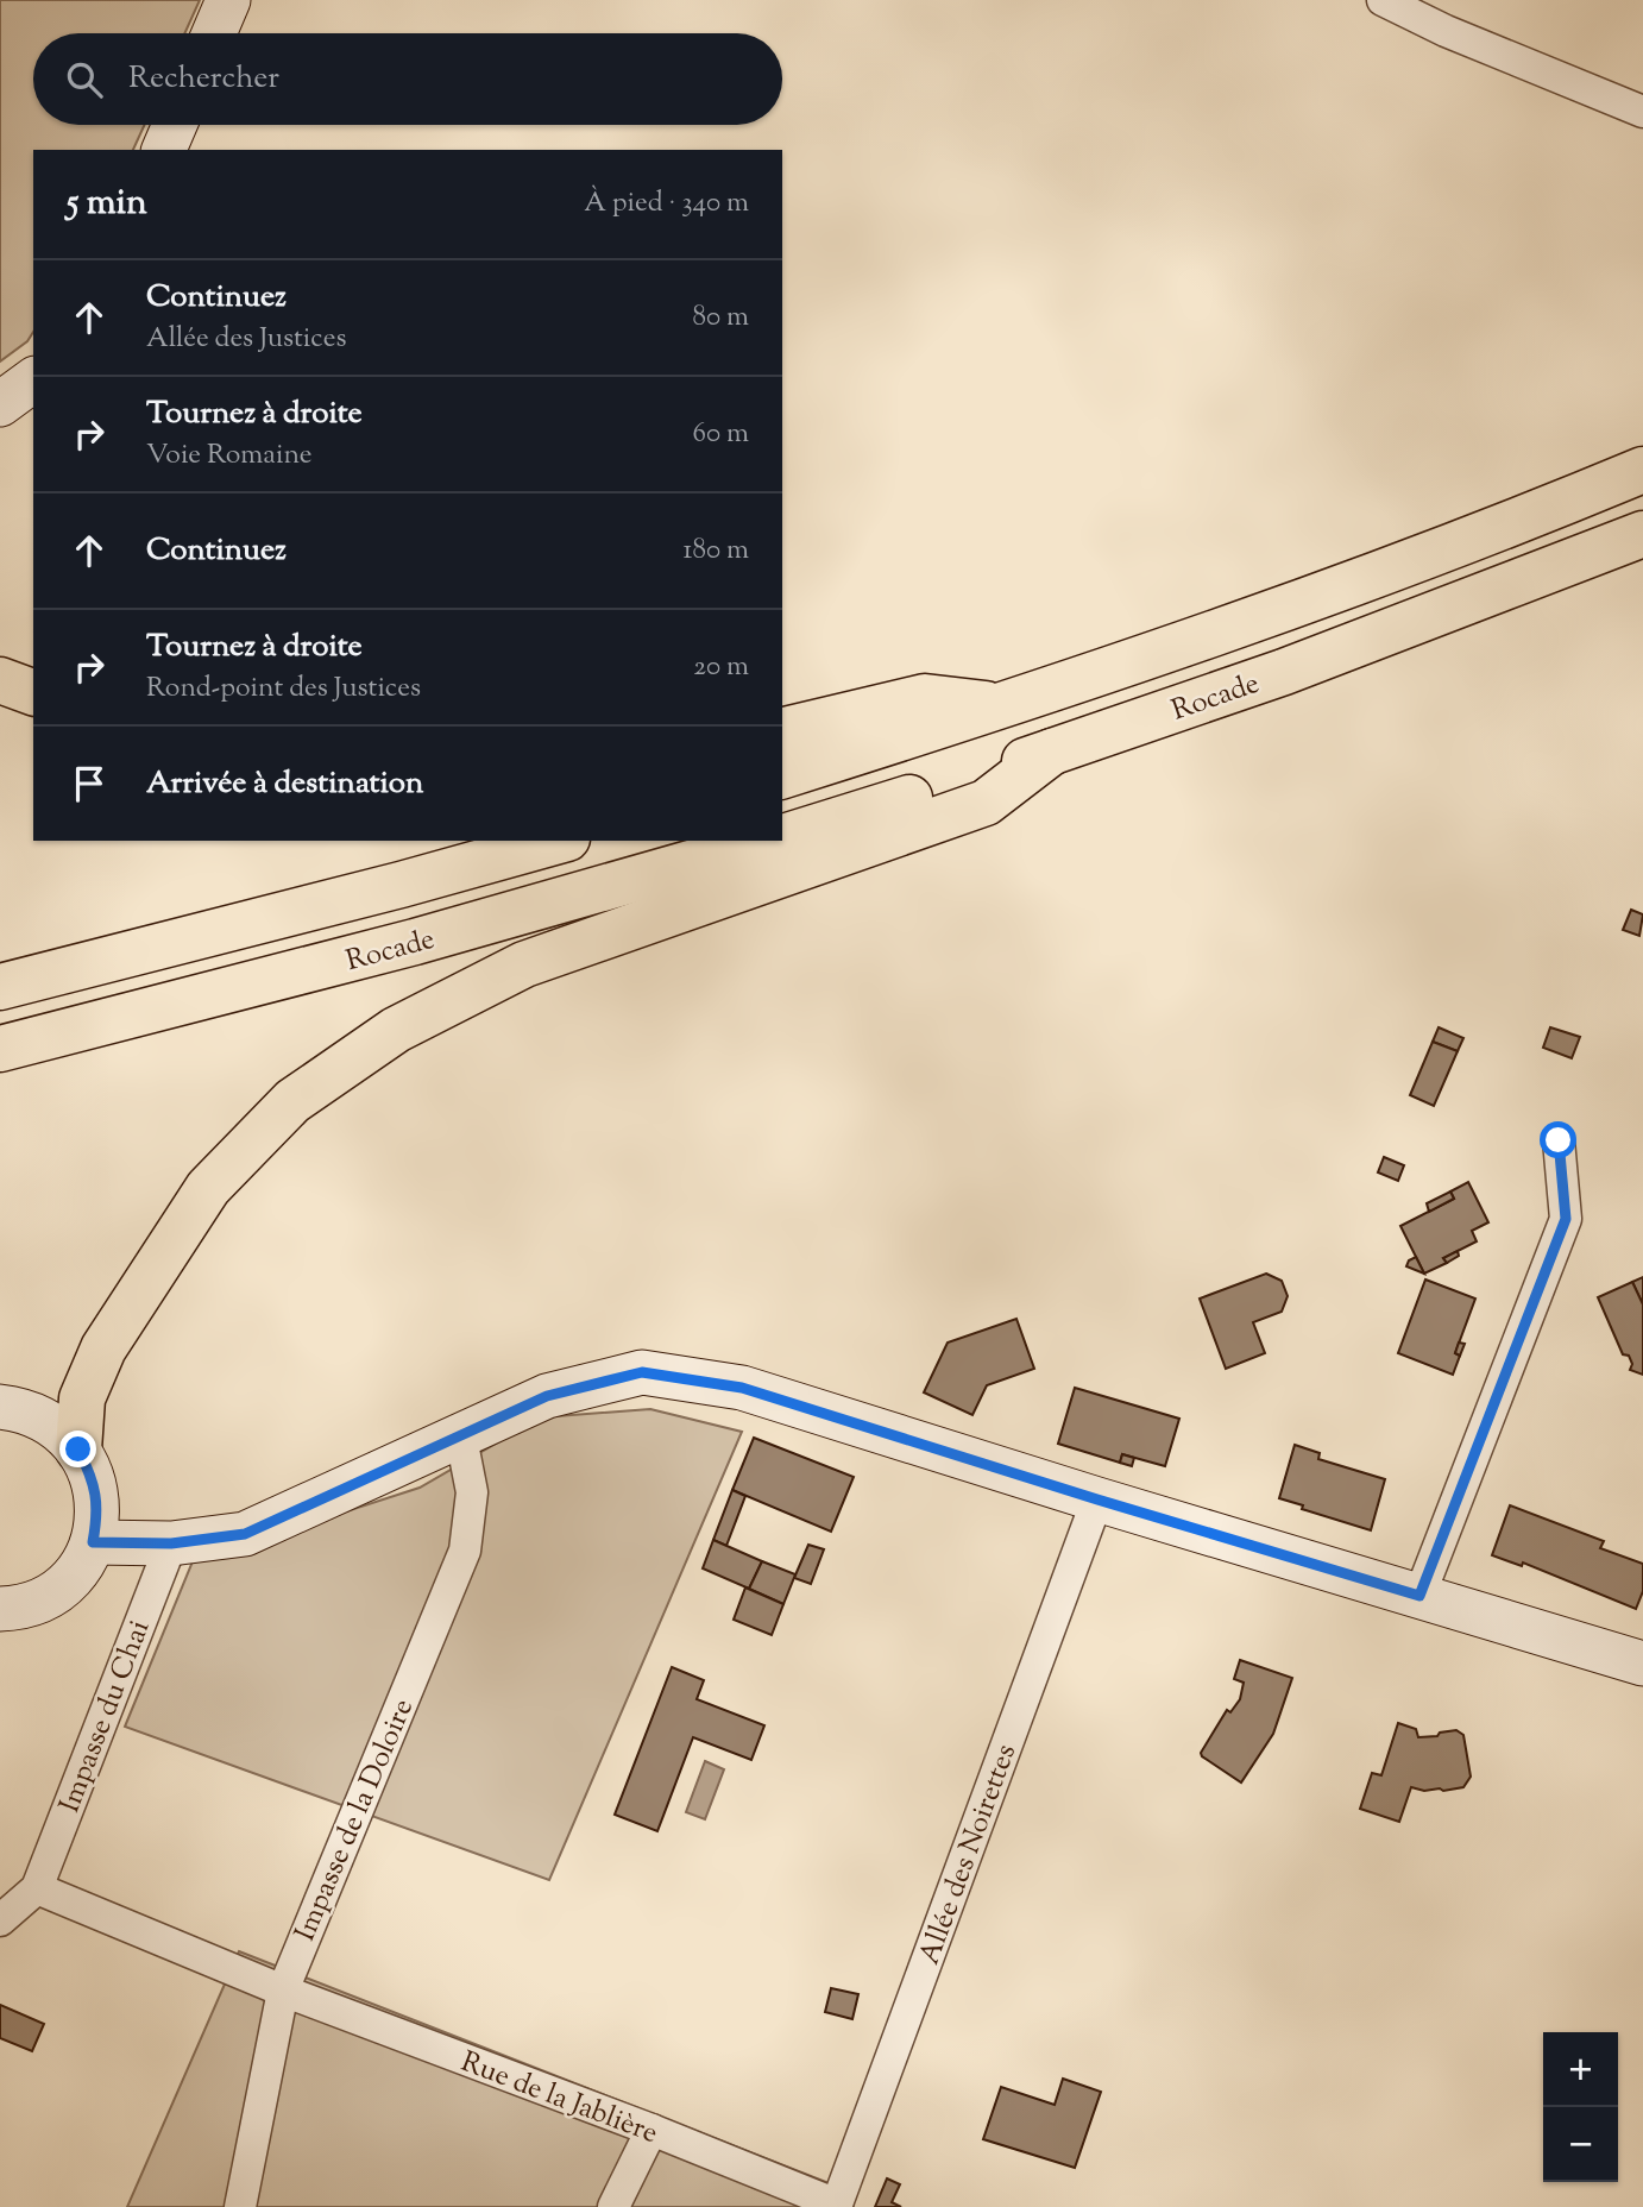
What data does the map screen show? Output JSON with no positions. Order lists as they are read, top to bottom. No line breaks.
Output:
{"streets":{"highway":["Rocade"],"street":["Impasse du Chai","Impasse de la Doloire","Allée des Noirettes","Rue de la Jablière"]},"crossings":[["Impasse de la Doloire","Rue de la Jablière"],["Allée des Noirettes","Rue de la Jablière"]],"page":{"search":"Rechercher","heading":["5 min","À pied · 340 m"],"list":[["Continuez","Allée des Justices","80 m"],["Tournez à droite","Voie Romaine","60 m"],["Continuez","180 m"],["Tournez à droite","Rond-point des Justices","20 m"],"Arrivée à destination"],"map_buttons":["+","−"]}}
